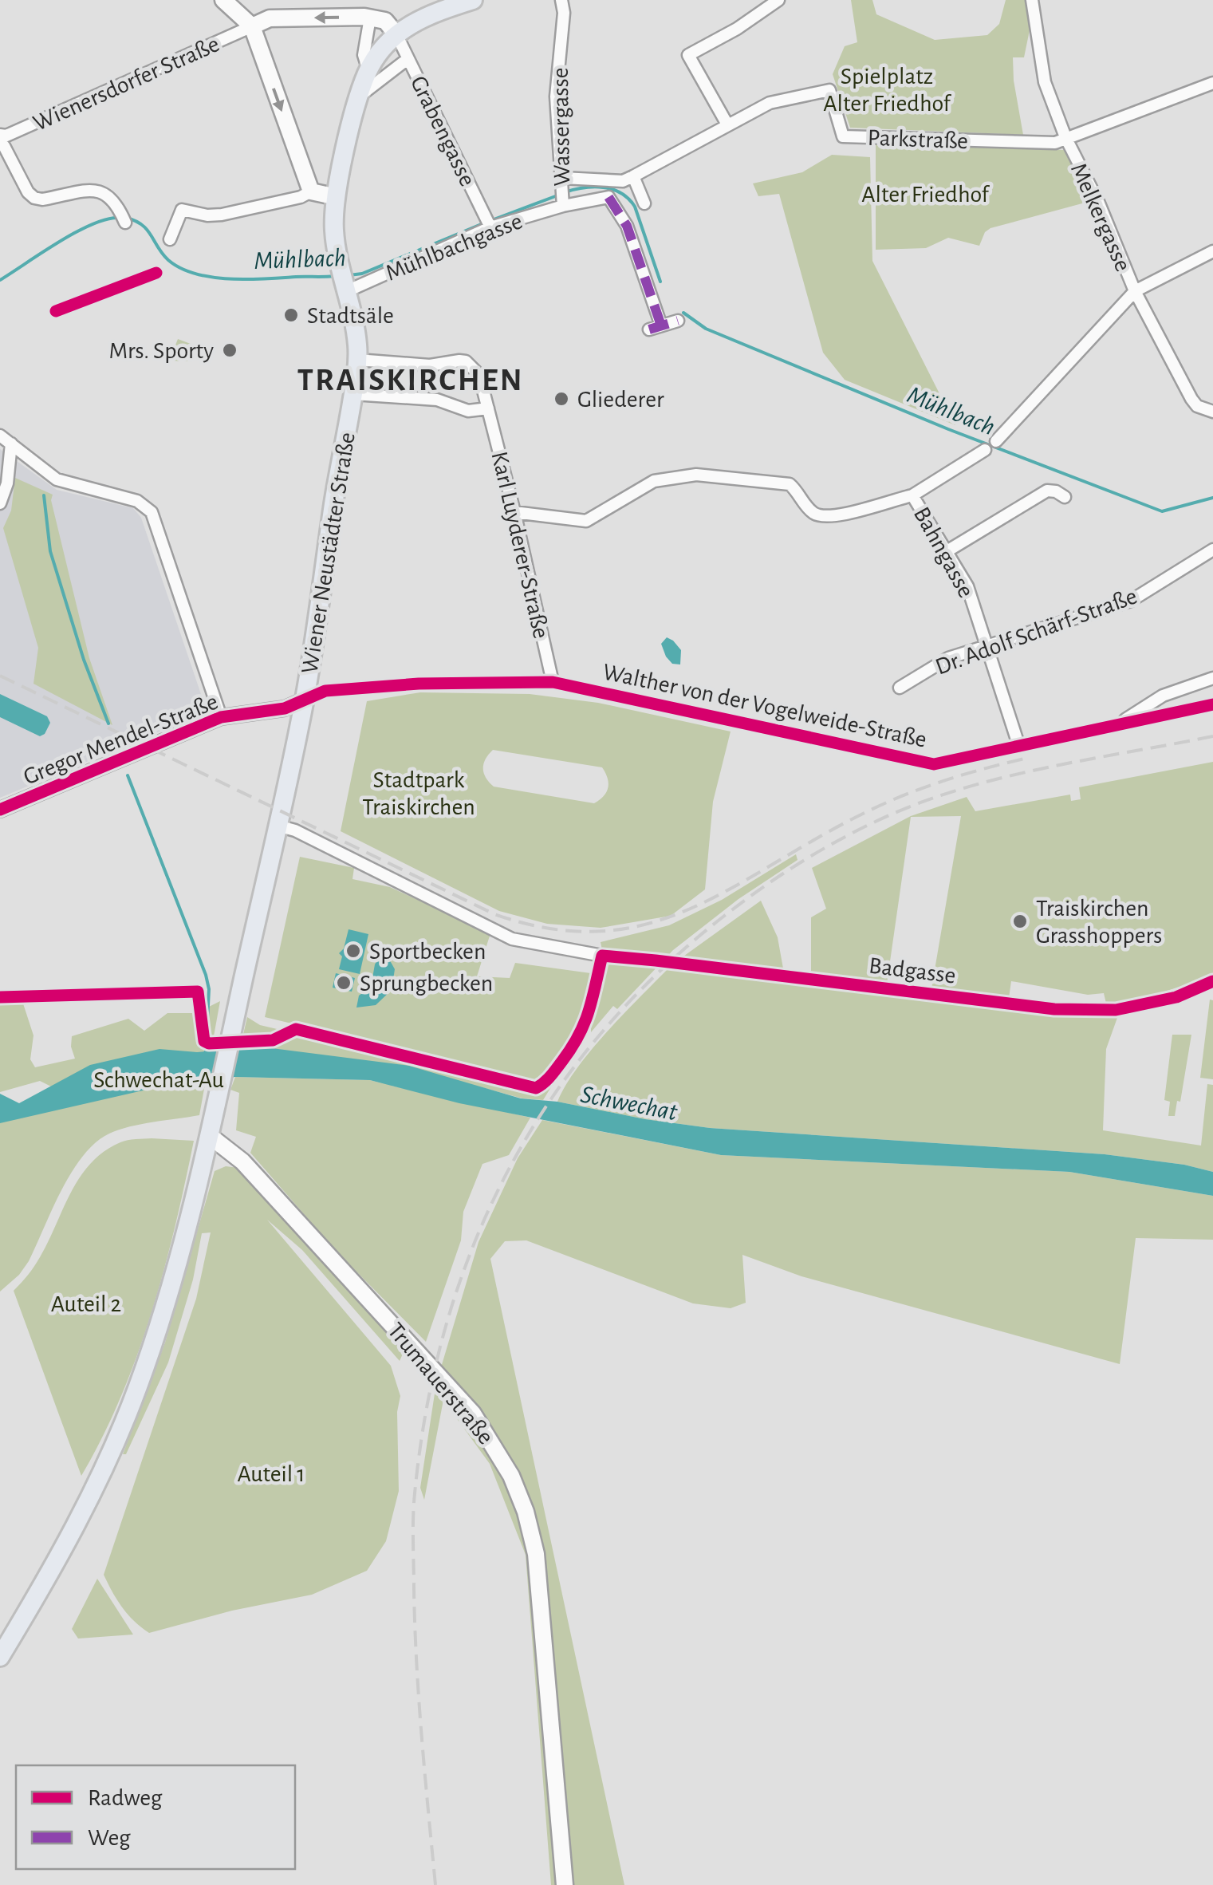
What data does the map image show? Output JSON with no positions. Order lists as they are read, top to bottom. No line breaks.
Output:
{"streets":{"main road":["Wiener Neustädter Straße","Trumauerstraße"],"street":["Wienersdorfer Straße","Wassergasse","Grabengasse","Parkstraße","Melkergasse","Mühlbachgasse","Karl Luyderer-Straße","Bahngasse","Dr. Adolf Schärf-Straße","Walther von der Vogelweide-Straße","Gregor Mendel-Straße","Badgasse"]},"crossings":[["Wassergasse","Mühlbachgasse"],["Grabengasse","Mühlbachgasse"],["Grabengasse","Wiener Neustädter Straße"],["Parkstraße","Melkergasse"],["Parkstraße","Mühlbachgasse"],["Mühlbachgasse","Wiener Neustädter Straße"],["Karl Luyderer-Straße","Bahngasse"],["Karl Luyderer-Straße","Wiener Neustädter Straße"],["Karl Luyderer-Straße","Walther von der Vogelweide-Straße"],["Bahngasse","Dr. Adolf Schärf-Straße"],["Bahngasse","Walther von der Vogelweide-Straße"],["Wiener Neustädter Straße","Walther von der Vogelweide-Straße"],["Wiener Neustädter Straße","Gregor Mendel-Straße"],["Wiener Neustädter Straße","Badgasse"],["Wiener Neustädter Straße","Trumauerstraße"],["Walther von der Vogelweide-Straße","Gregor Mendel-Straße"]],"districts":["TRAISKIRCHEN"],"water":["Mühlbach","Schwechat"],"parks":["Spielplatz Alter Friedhof","Alter Friedhof","Stadtpark Traiskirchen","Schwechat-Au","Auteil 2","Auteil 1"],"places":["Stadtsäle","Mrs. Sporty","Gliederer","Traiskirchen Grasshoppers","Sportbecken","Sprungbecken"],"legend":["Radweg","Weg"]}
